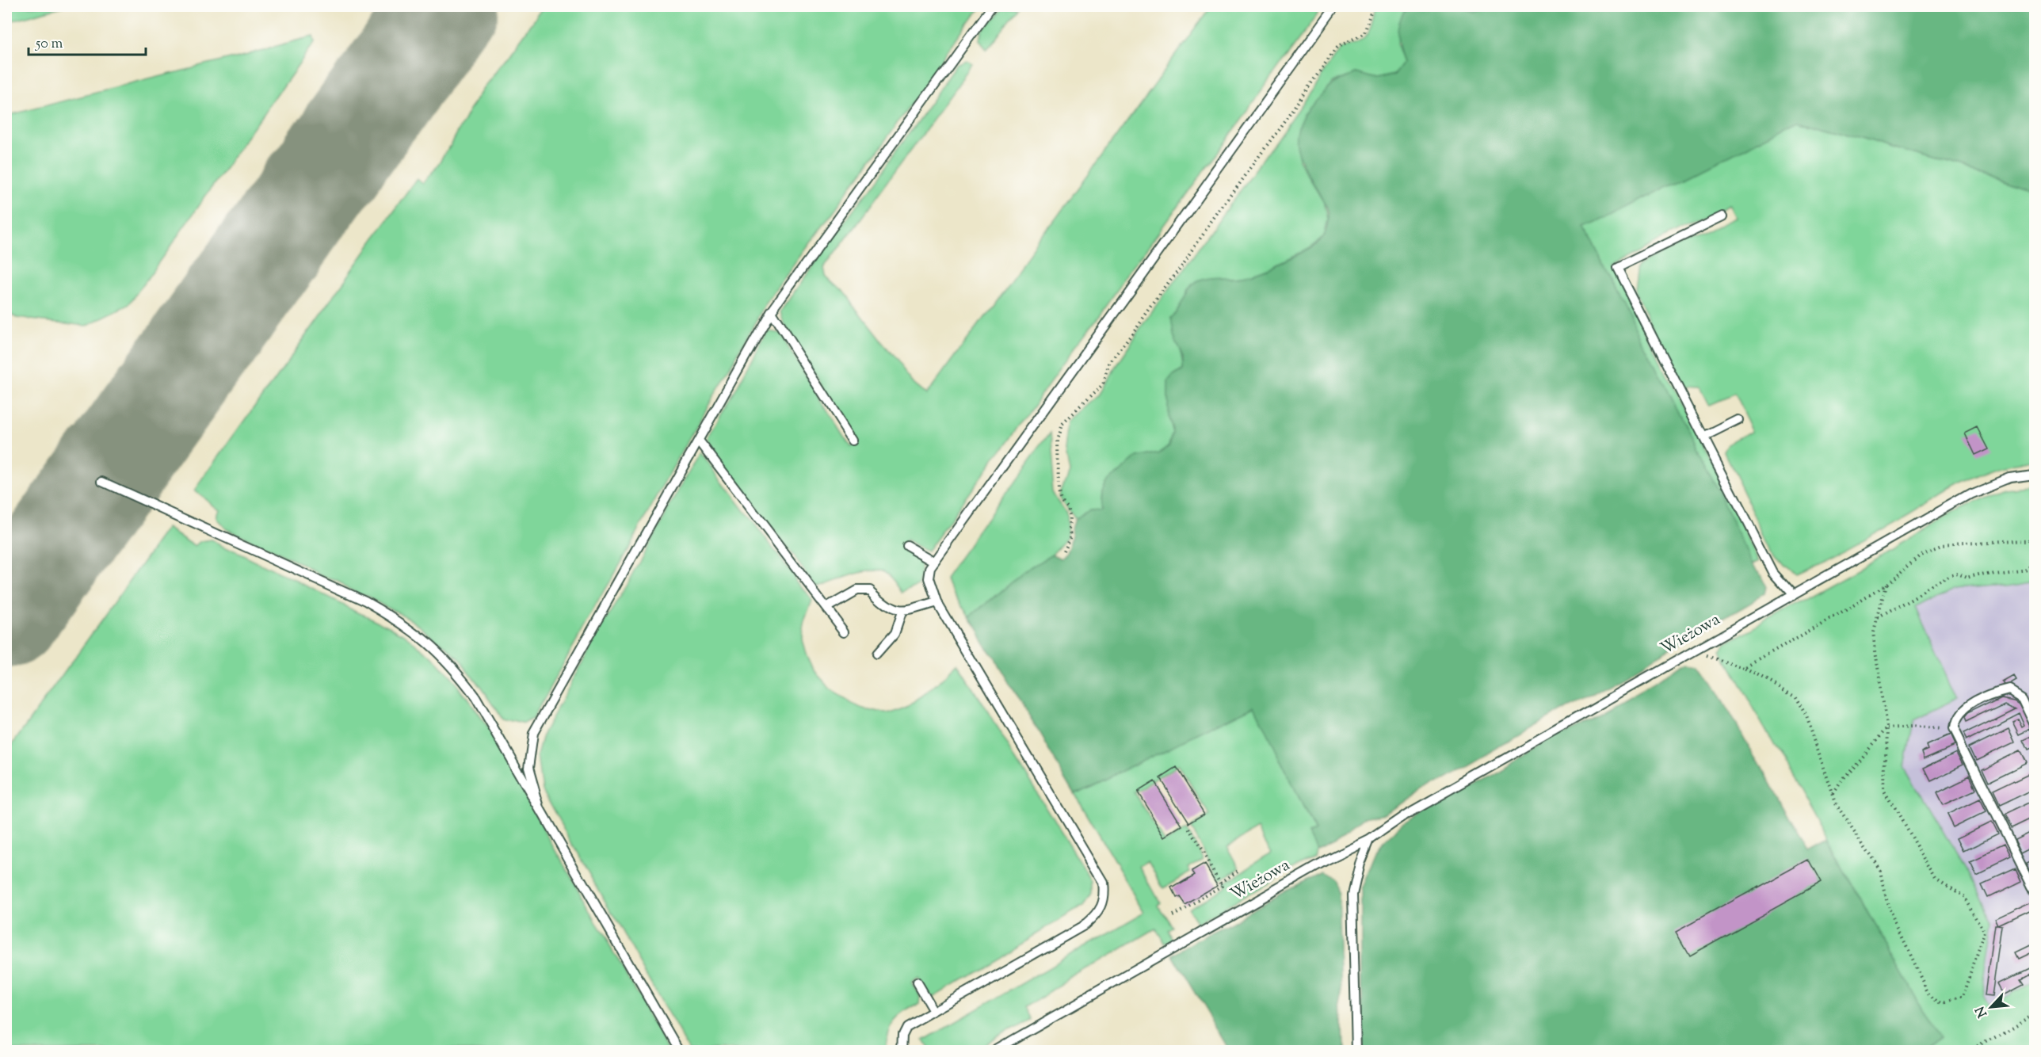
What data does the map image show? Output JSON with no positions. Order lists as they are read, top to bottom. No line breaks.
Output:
{"streets":{"lane":["Wieżowa"]},"scale_bar":"50 m","north":"bottom left"}
